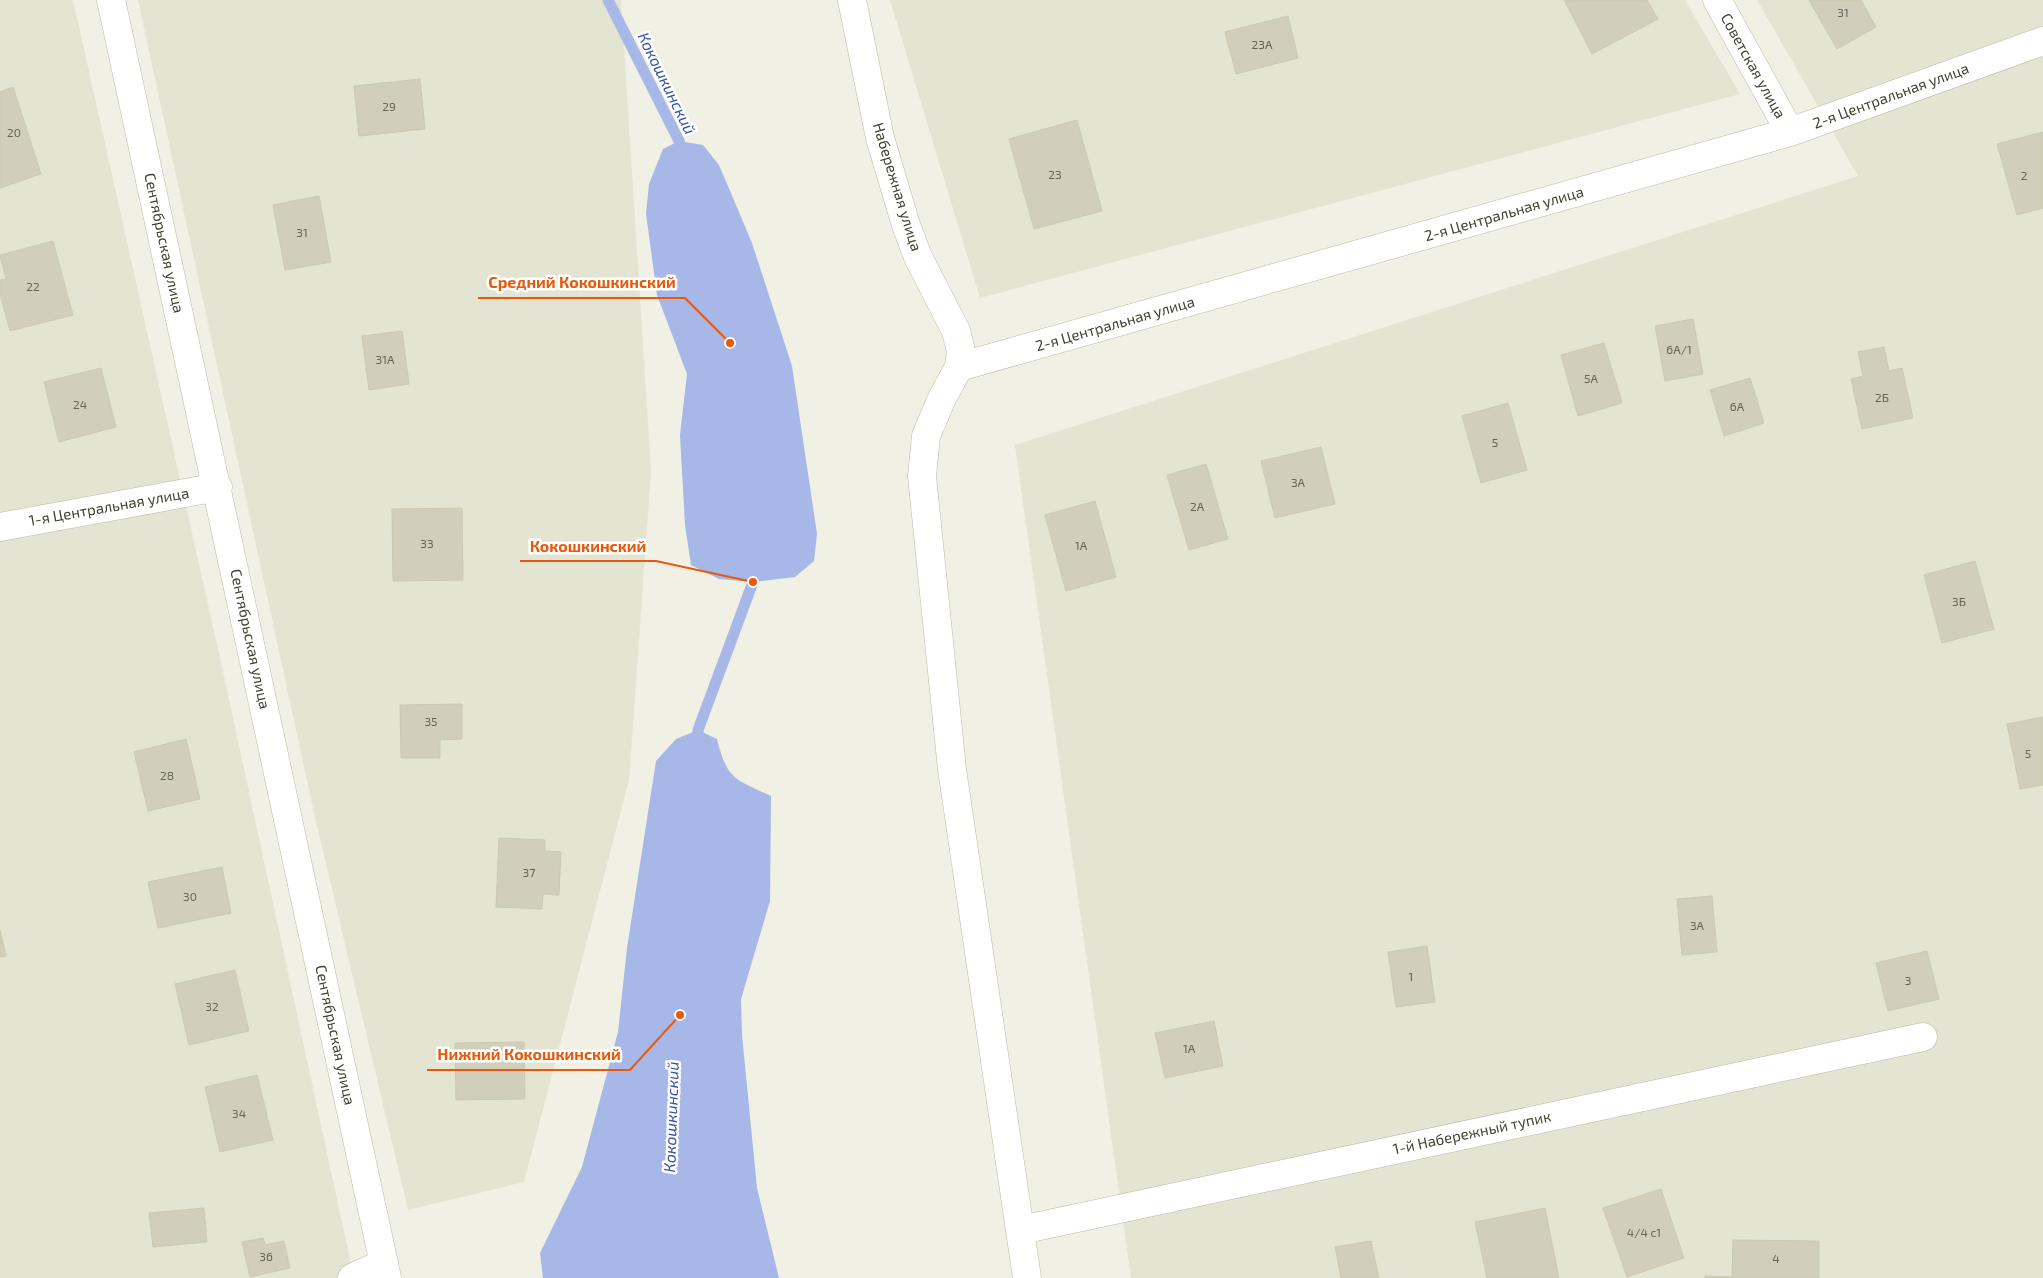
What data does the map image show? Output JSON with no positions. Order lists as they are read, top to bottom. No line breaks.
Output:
{"streets":{"street":["Советская улица","2-я Центральная улица","Набережная улица","Сентябрьская улица","1-я Центральная улица","1-й Набережный тупик"]},"crossings":[["Советская улица","2-я Центральная улица"],["2-я Центральная улица","Набережная улица"],["Сентябрьская улица","1-я Центральная улица"]],"water":["Кокошкинский"],"places":["Средний Кокошкинский","Кокошкинский","Нижний Кокошкинский"],"house_numbers":["31","23А","29","20","23","2","31","22","6А/1","31А","5А","2Б","24","6А","5","3А","2А","33","1А","3Б","35","5","28","37","30","3А","1","3","32","1А","34","4/4 с1","36","4"]}
